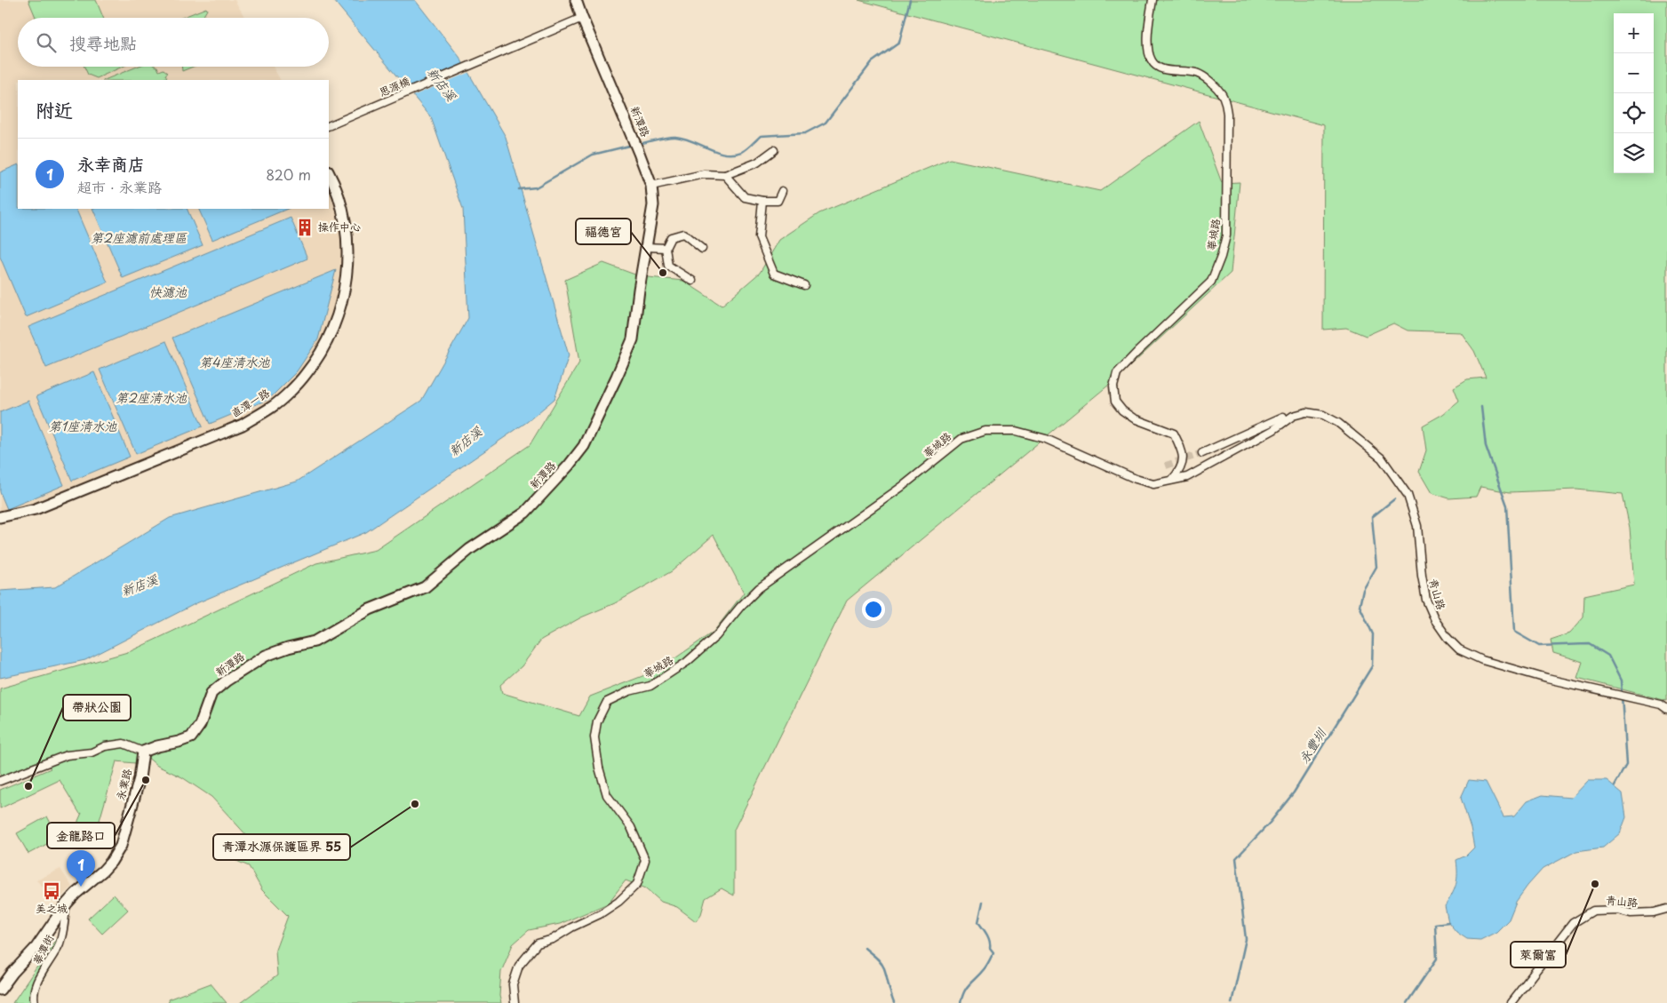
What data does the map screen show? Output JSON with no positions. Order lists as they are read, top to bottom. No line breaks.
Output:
{"streets":{"street":["思源橋","新潭路","華城路","直潭一路","青山路","永業路","華潭街"]},"crossings":[["思源橋","新潭路"],["新潭路","永業路"],["華城路","青山路"],["永業路","華潭街"]],"water":["新店溪","第2座濾前處理區","快濾池","第4座清水池","第2座清水池","第1座清水池","永豐圳"],"places":{"building":["操作中心"],"other":["福德宮","金龍路口","帶狀公園","青潭水源保護區界 55","萊爾富"],"bus stop":["美之城"]},"page":{"map_buttons":["+","−"],"search":"搜尋地點","heading":"附近","list":[{"mark":"1","name":"永幸商店","note":"超市 · 永業路","value":"820 m"}],"pins":"1"}}
